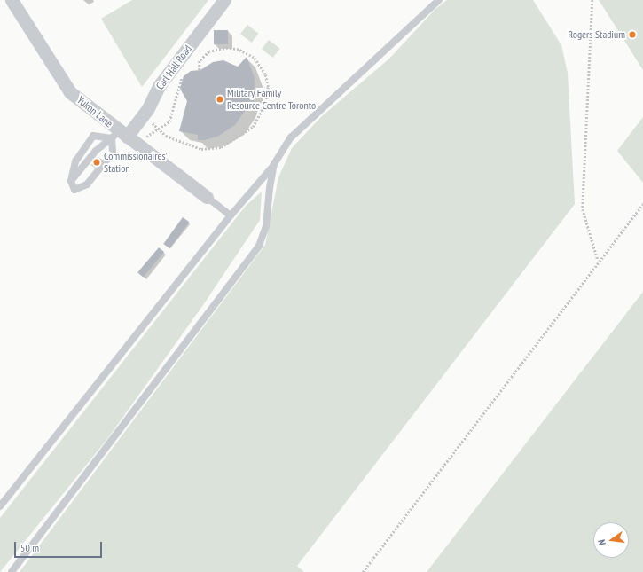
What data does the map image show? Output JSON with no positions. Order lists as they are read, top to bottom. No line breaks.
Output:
{"streets":{"street":["Carl Hall Road","Yukon Lane"]},"crossings":[["Carl Hall Road","Yukon Lane"]],"places":["Rogers Stadium","Military Family Resource Centre Toronto","Commissionaires' Station"],"scale_bar":"50 m","north":"left"}
